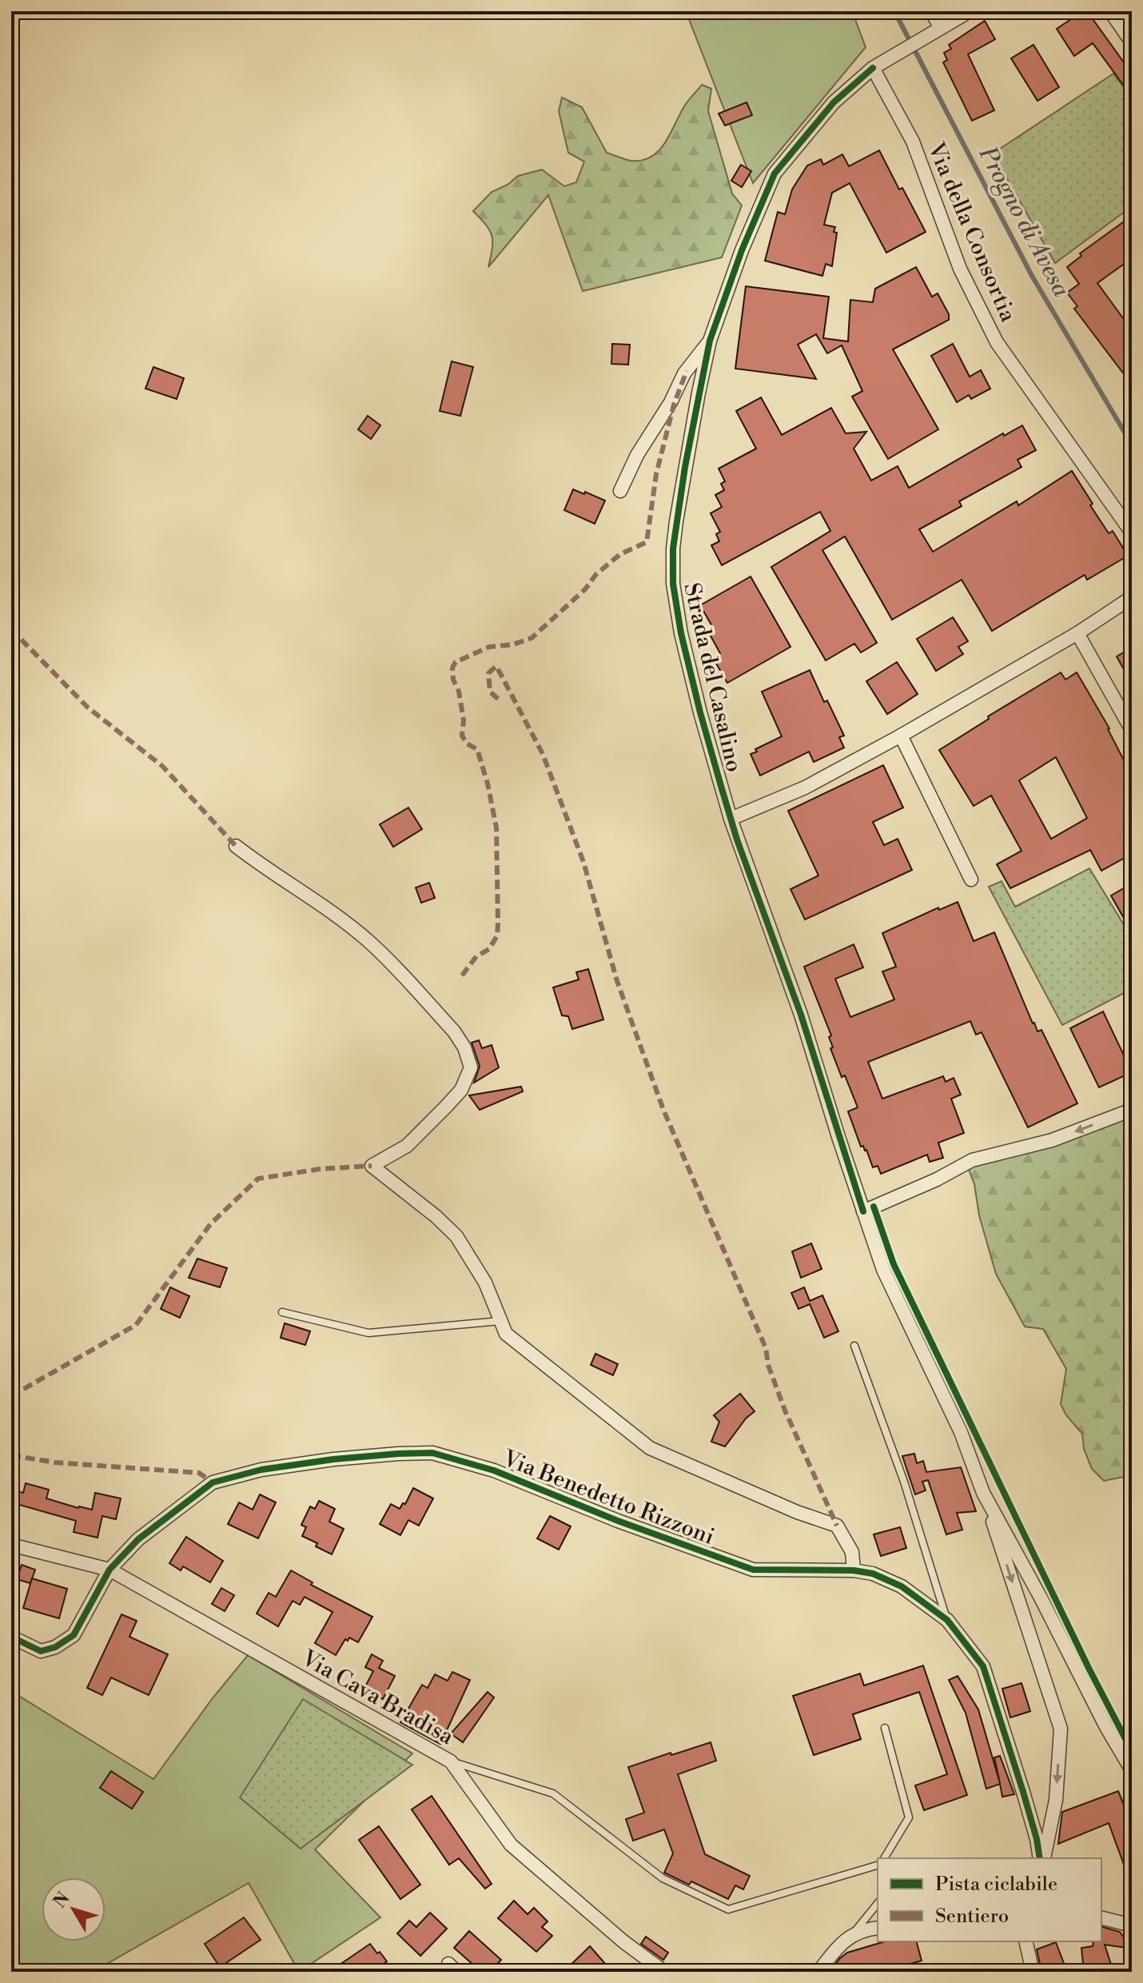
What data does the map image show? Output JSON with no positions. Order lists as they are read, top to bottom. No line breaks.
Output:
{"streets":{"street":["Via della Consortia","Strada del Casalino","Via Benedetto Rizzoni","Via Cava Bradisa"]},"crossings":[["Via della Consortia","Strada del Casalino"],["Via Benedetto Rizzoni","Via Cava Bradisa"]],"water":["Progno di Avesa"],"legend":["Pista ciclabile","Sentiero"],"north":"top left"}
